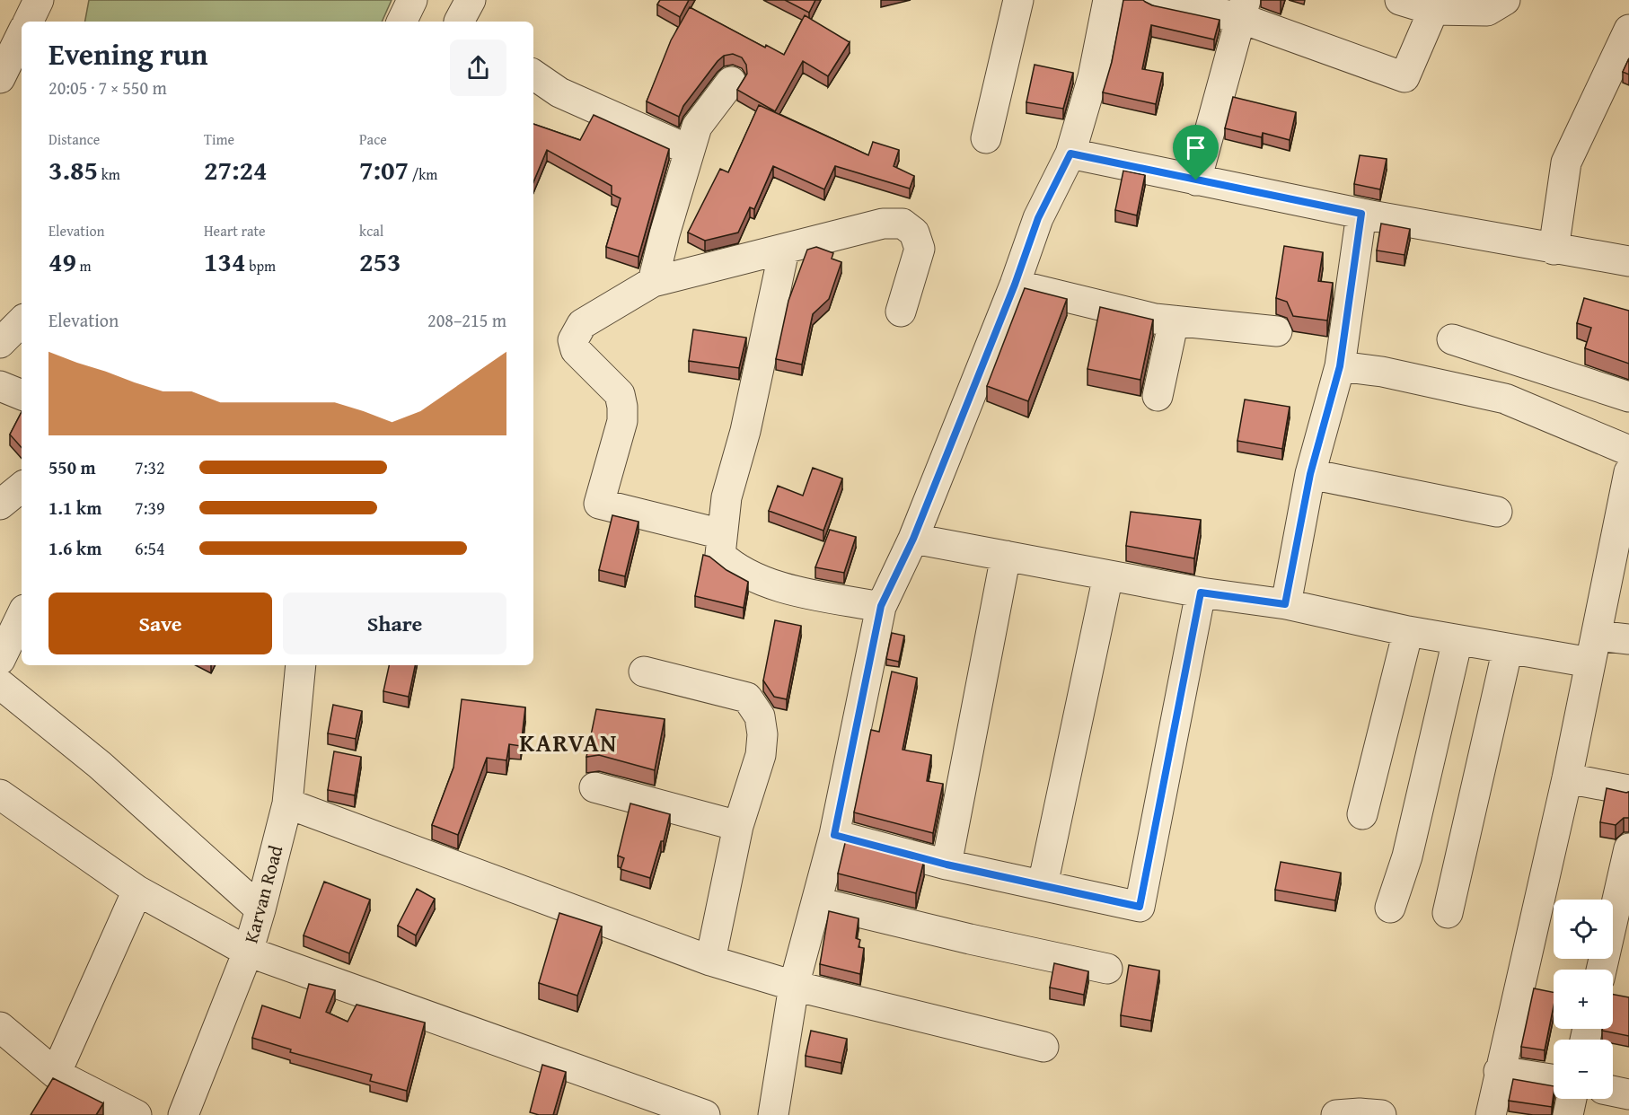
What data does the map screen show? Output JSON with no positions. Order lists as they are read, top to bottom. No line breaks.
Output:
{"streets":{"street":["Karvan Road"]},"districts":["KARVAN"],"page":{"heading":["Evening run","20:05 · 7 × 550 m"],"stats":[["Distance","3.85 km"],["Time","27:24"],["Pace","7:07 /km"],["Elevation","49 m"],["Heart rate","134 bpm"],["kcal","253"]],"chart":["Elevation","208–215 m"],"list":[{"name":"550 m","note":"7:32"},{"name":"1.1 km","note":"7:39"},{"name":"1.6 km","note":"6:54"}],"buttons":["Save","Share"],"map_buttons":["+","−"]}}
